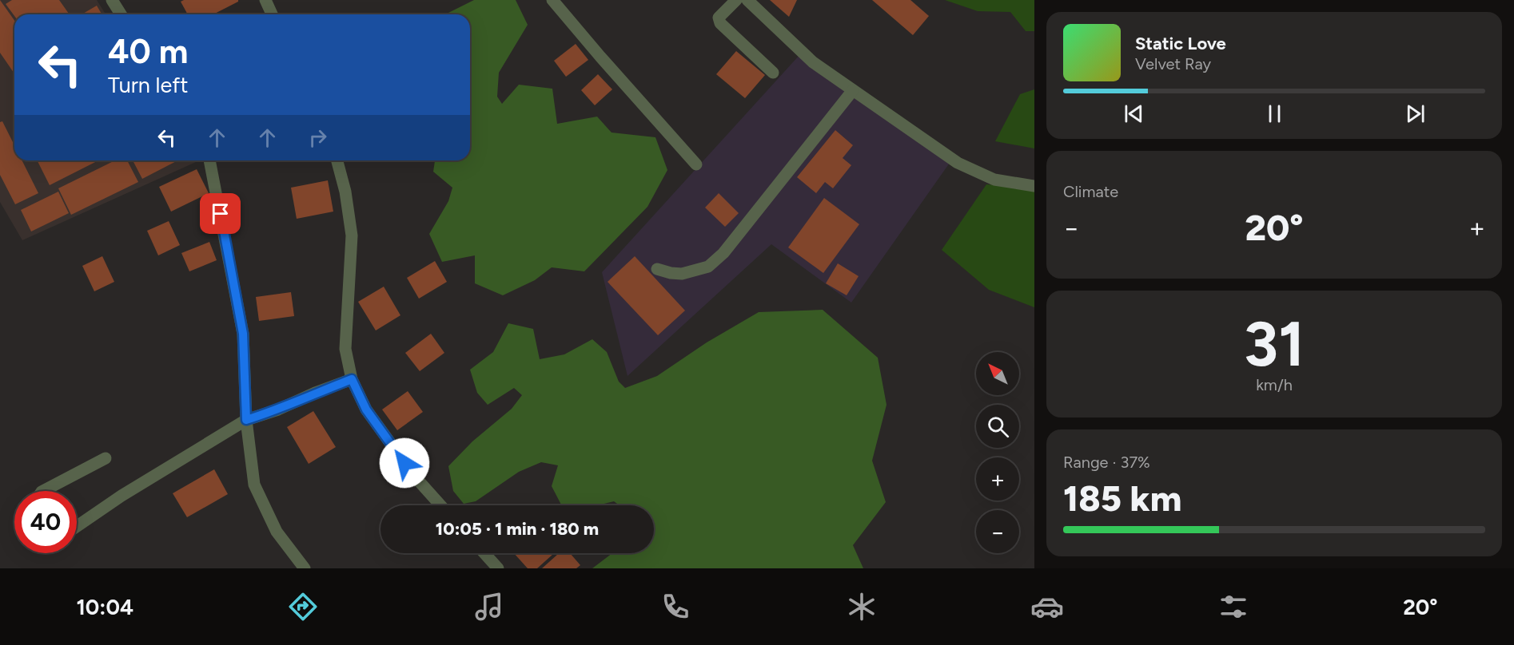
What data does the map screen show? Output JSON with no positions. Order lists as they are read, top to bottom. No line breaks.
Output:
{"north":"top left","page":{"turn":["40 m","Turn left"],"song":["Static Love","Velvet Ray"],"tile":["Climate",["31","km/h"],["Range · 37%","185 km"]],"heat":["−","20°","+"],"map_buttons":["+","−"],"limit":"40","trip":"10:05 · 1 min · 180 m","tabs":["10:04","20°"]}}
